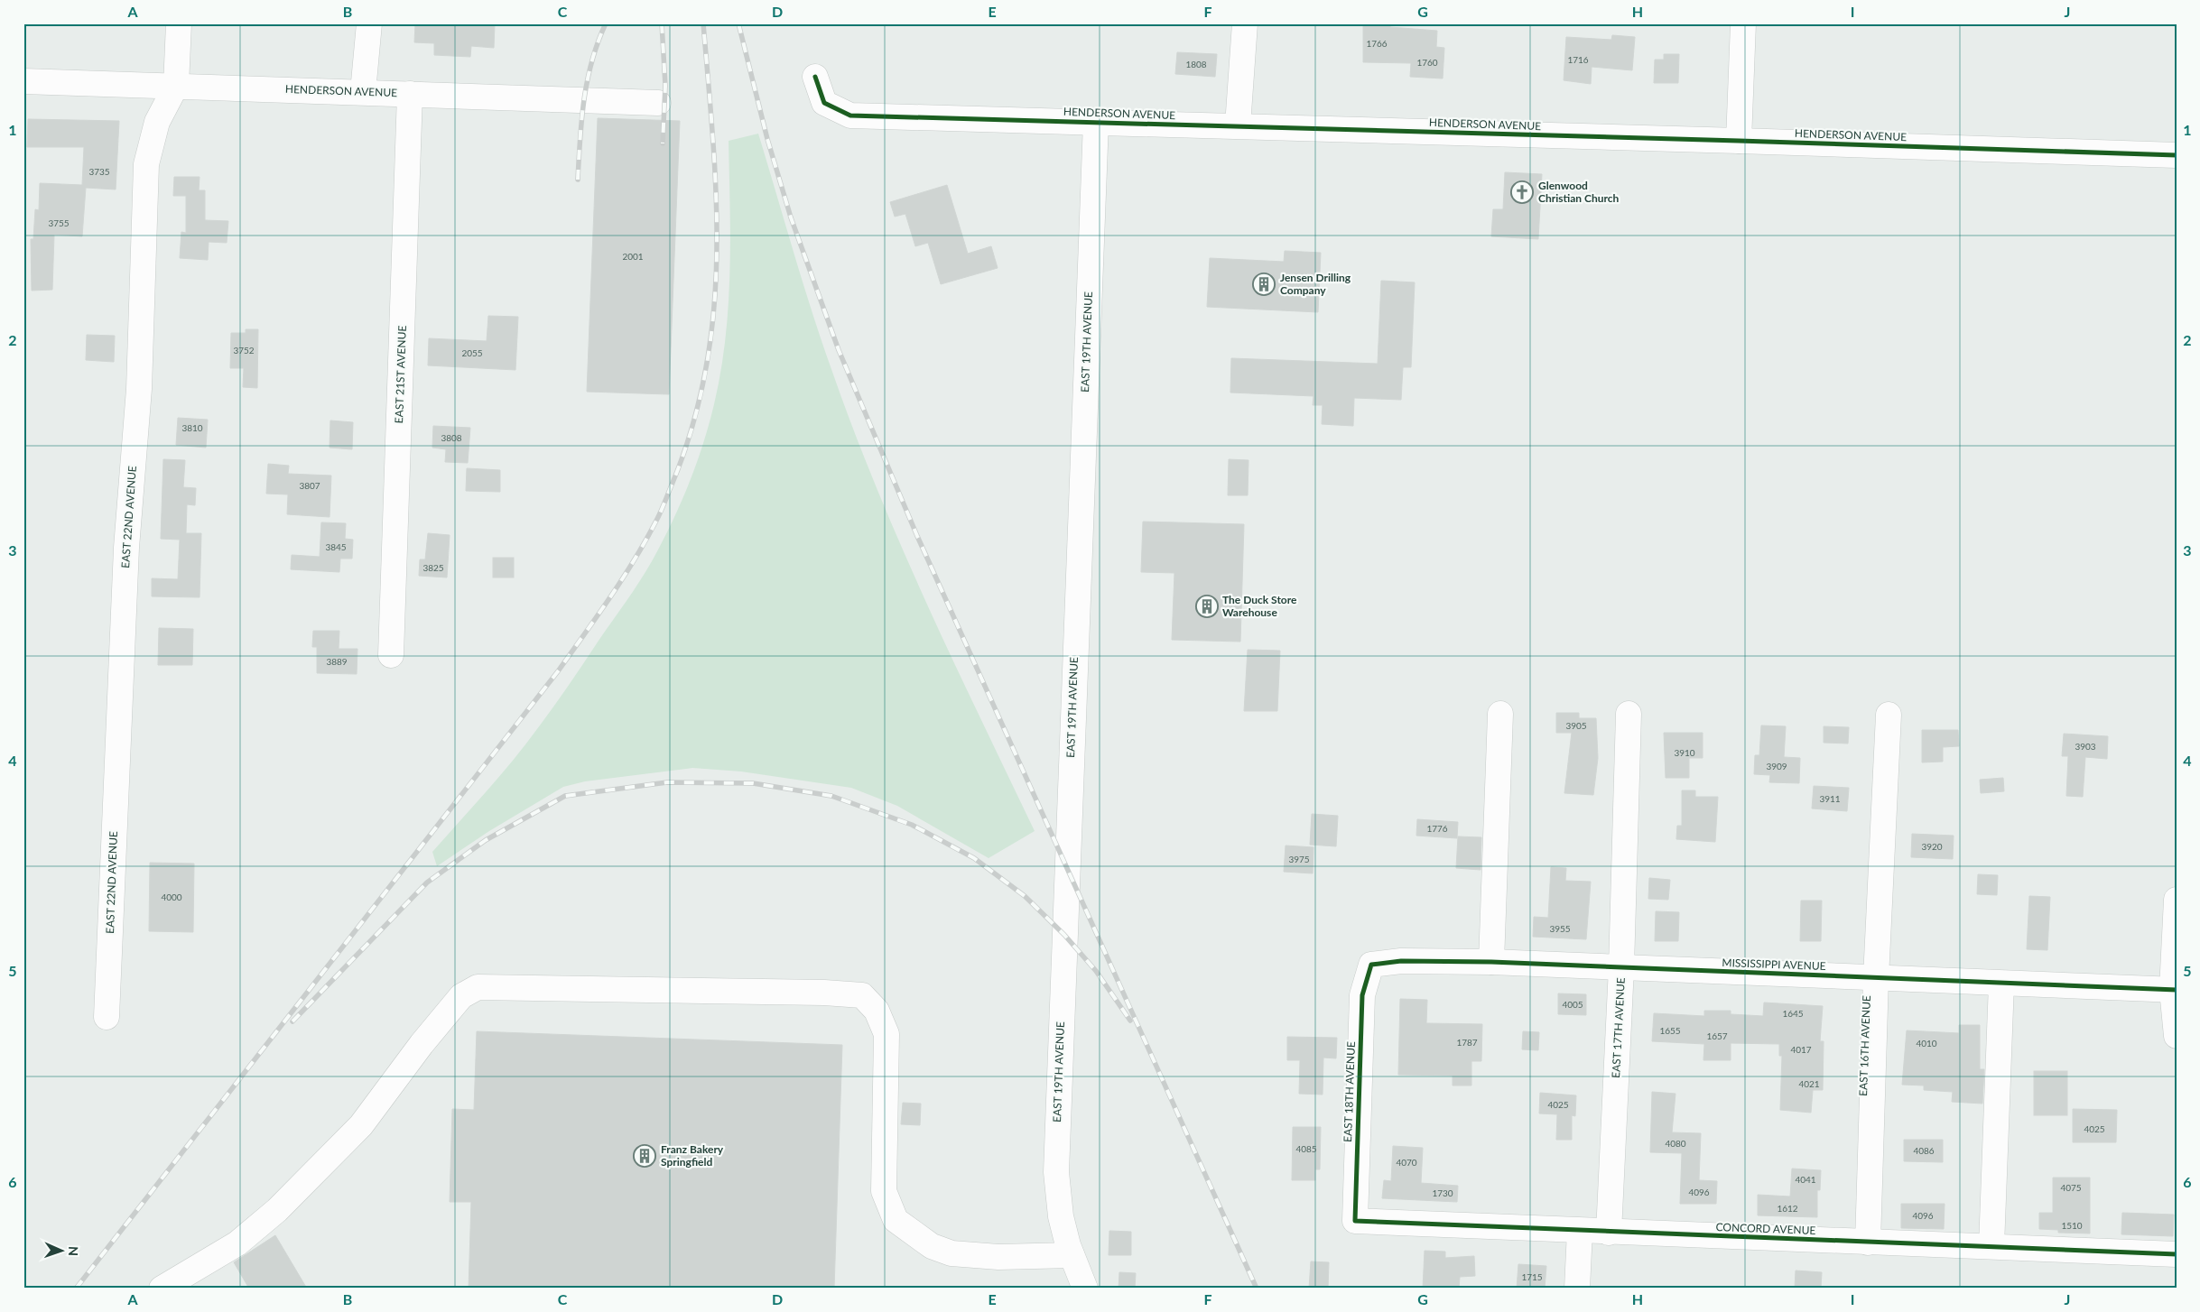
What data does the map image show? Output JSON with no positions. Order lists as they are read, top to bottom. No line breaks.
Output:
{"streets":{"street":["HENDERSON AVENUE","EAST 19TH AVENUE","EAST 21ST AVENUE","EAST 22ND AVENUE","MISSISSIPPI AVENUE","EAST 17TH AVENUE","EAST 16TH AVENUE","EAST 18TH AVENUE","CONCORD AVENUE"]},"crossings":[["HENDERSON AVENUE","EAST 19TH AVENUE"],["HENDERSON AVENUE","EAST 21ST AVENUE"],["HENDERSON AVENUE","EAST 22ND AVENUE"],["MISSISSIPPI AVENUE","EAST 17TH AVENUE"],["MISSISSIPPI AVENUE","EAST 16TH AVENUE"],["MISSISSIPPI AVENUE","EAST 18TH AVENUE"],["EAST 17TH AVENUE","CONCORD AVENUE"],["EAST 16TH AVENUE","CONCORD AVENUE"],["EAST 18TH AVENUE","CONCORD AVENUE"]],"places":{"church":["Glenwood Christian Church"],"building":["Jensen Drilling Company","The Duck Store Warehouse","Franz Bakery Springfield"]},"house_numbers":["1766","1716","1760","1808","3735","3755","2001","3752","2055","3810","3808","3807","3845","3825","3889","3905","3903","3910","3909","3911","1776","3920","3975","4000","3955","4005","1645","1655","1657","1787","4010","4017","4021","4025","4025","4080","4085","4086","4070","4041","4075","4096","1730","1612","4096","1510","1715"],"north":"right","grid":{"columns":["A","B","C","D","E","F","G","H","I","J"],"rows":["1","2","3","4","5","6"]}}
